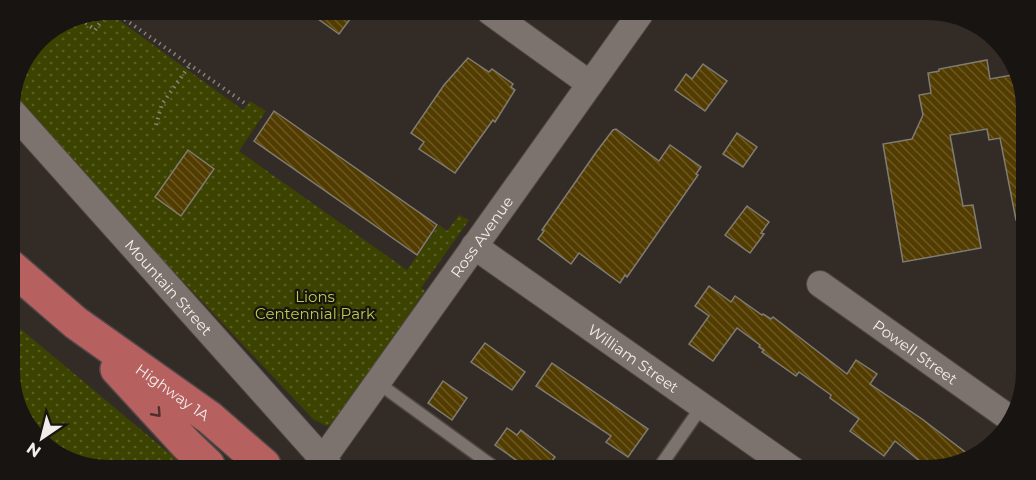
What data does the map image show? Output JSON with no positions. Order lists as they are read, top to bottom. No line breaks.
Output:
{"streets":{"main road":["Highway 1A"],"street":["Ross Avenue","Mountain Street","Powell Street","William Street"]},"crossings":[["Ross Avenue","William Street"]],"parks":["Lions Centennial Park"],"north":"bottom left"}
